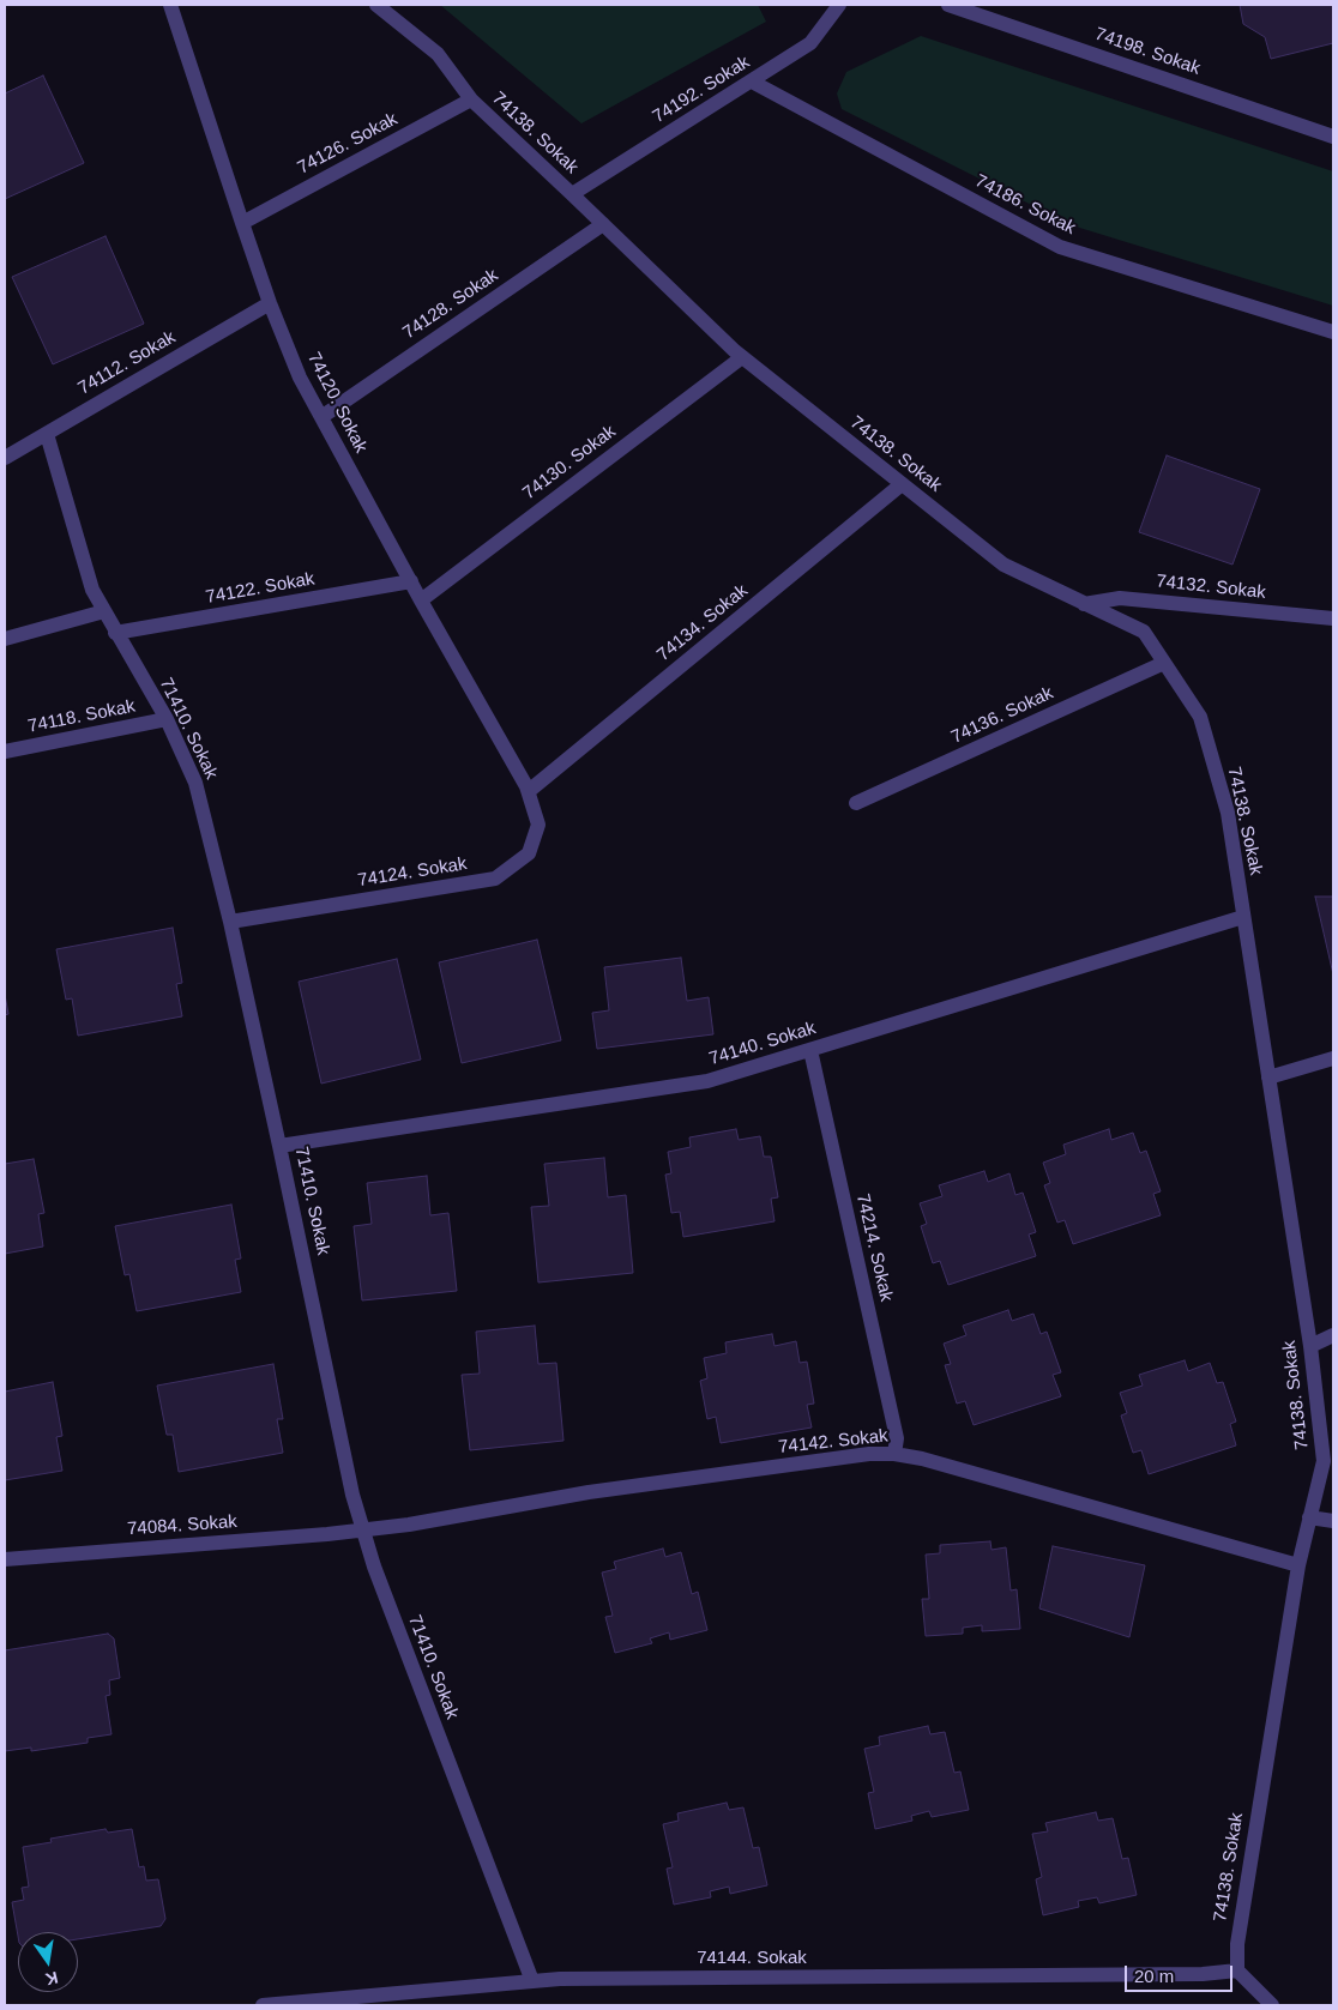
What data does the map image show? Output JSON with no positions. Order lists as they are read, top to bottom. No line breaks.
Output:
{"streets":{"street":["74198. Sokak","74192. Sokak","74138. Sokak","74126. Sokak","74186. Sokak","74128. Sokak","74112. Sokak","74120. Sokak","74130. Sokak","74132. Sokak","74122. Sokak","74134. Sokak","74136. Sokak","74118. Sokak","71410. Sokak","74124. Sokak","74140. Sokak","74214. Sokak","74142. Sokak","74084. Sokak","74144. Sokak"]},"crossings":[["74192. Sokak","74138. Sokak"],["74192. Sokak","74186. Sokak"],["74138. Sokak","74126. Sokak"],["74138. Sokak","74128. Sokak"],["74138. Sokak","74130. Sokak"],["74138. Sokak","74132. Sokak"],["74138. Sokak","74134. Sokak"],["74138. Sokak","74136. Sokak"],["74138. Sokak","74140. Sokak"],["74138. Sokak","74142. Sokak"],["74138. Sokak","74144. Sokak"],["74126. Sokak","74120. Sokak"],["74128. Sokak","74120. Sokak"],["74112. Sokak","74120. Sokak"],["74112. Sokak","71410. Sokak"],["74120. Sokak","74130. Sokak"],["74120. Sokak","74122. Sokak"],["74120. Sokak","74134. Sokak"],["74120. Sokak","74124. Sokak"],["74122. Sokak","71410. Sokak"],["74134. Sokak","74124. Sokak"],["74118. Sokak","71410. Sokak"],["71410. Sokak","74124. Sokak"],["71410. Sokak","74140. Sokak"],["71410. Sokak","74142. Sokak"],["71410. Sokak","74084. Sokak"],["71410. Sokak","74144. Sokak"],["74140. Sokak","74214. Sokak"],["74214. Sokak","74142. Sokak"],["74142. Sokak","74084. Sokak"]],"scale_bar":"20 m","north":"bottom"}
